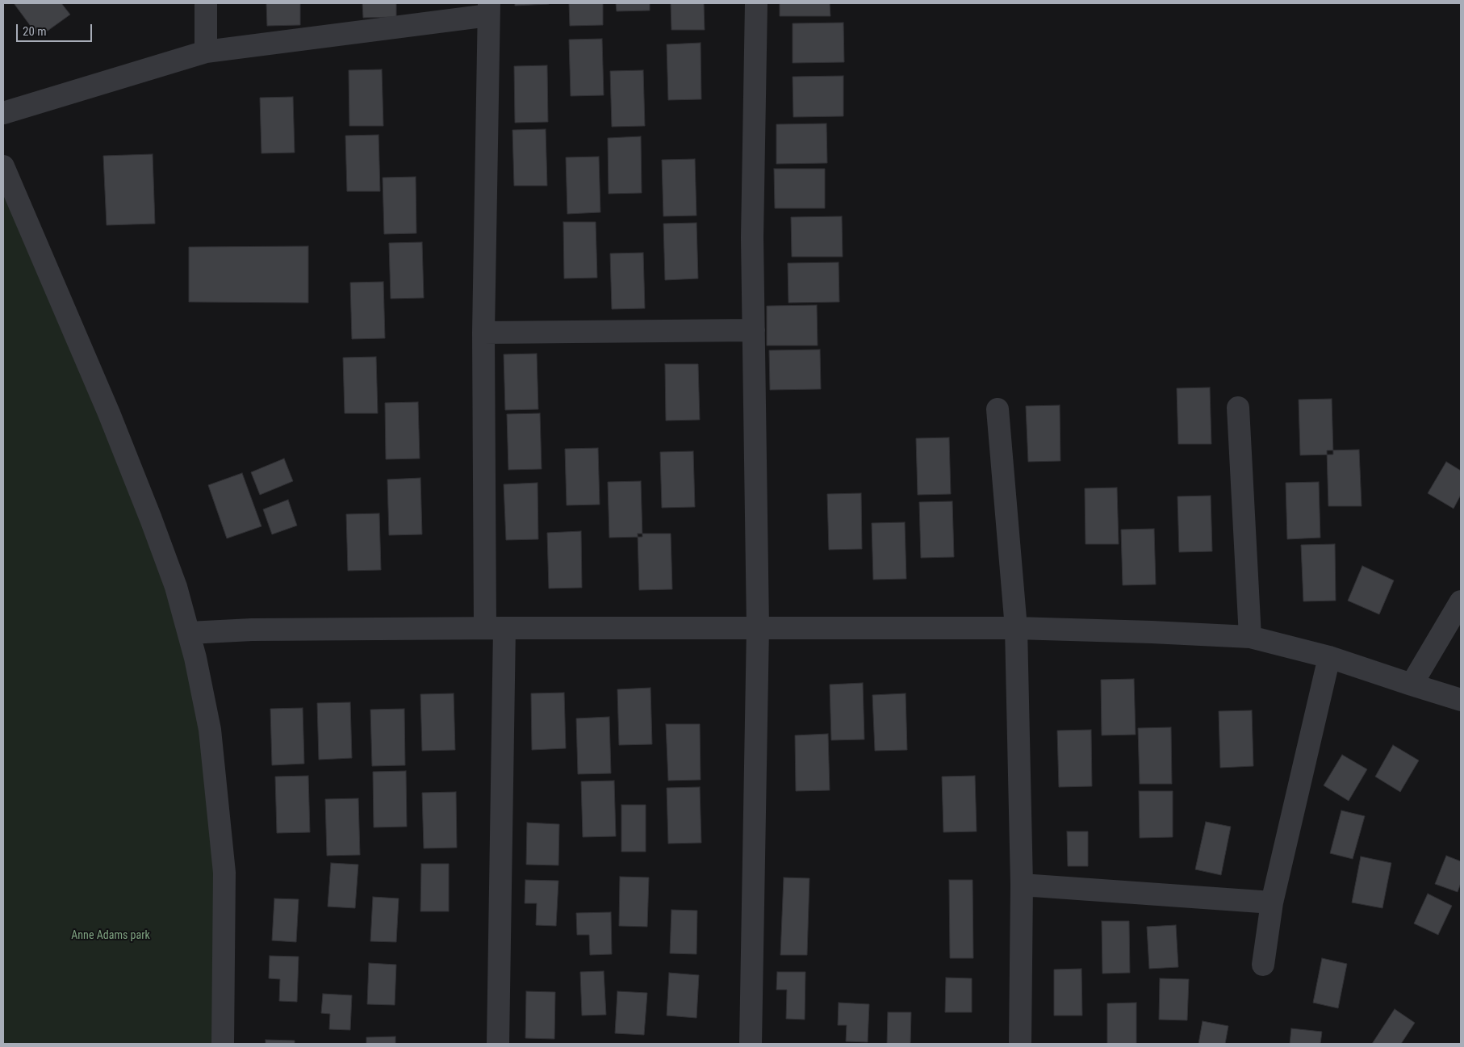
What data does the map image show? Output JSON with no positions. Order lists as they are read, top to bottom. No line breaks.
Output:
{"parks":["Anne Adams park"],"scale_bar":"20 m"}
